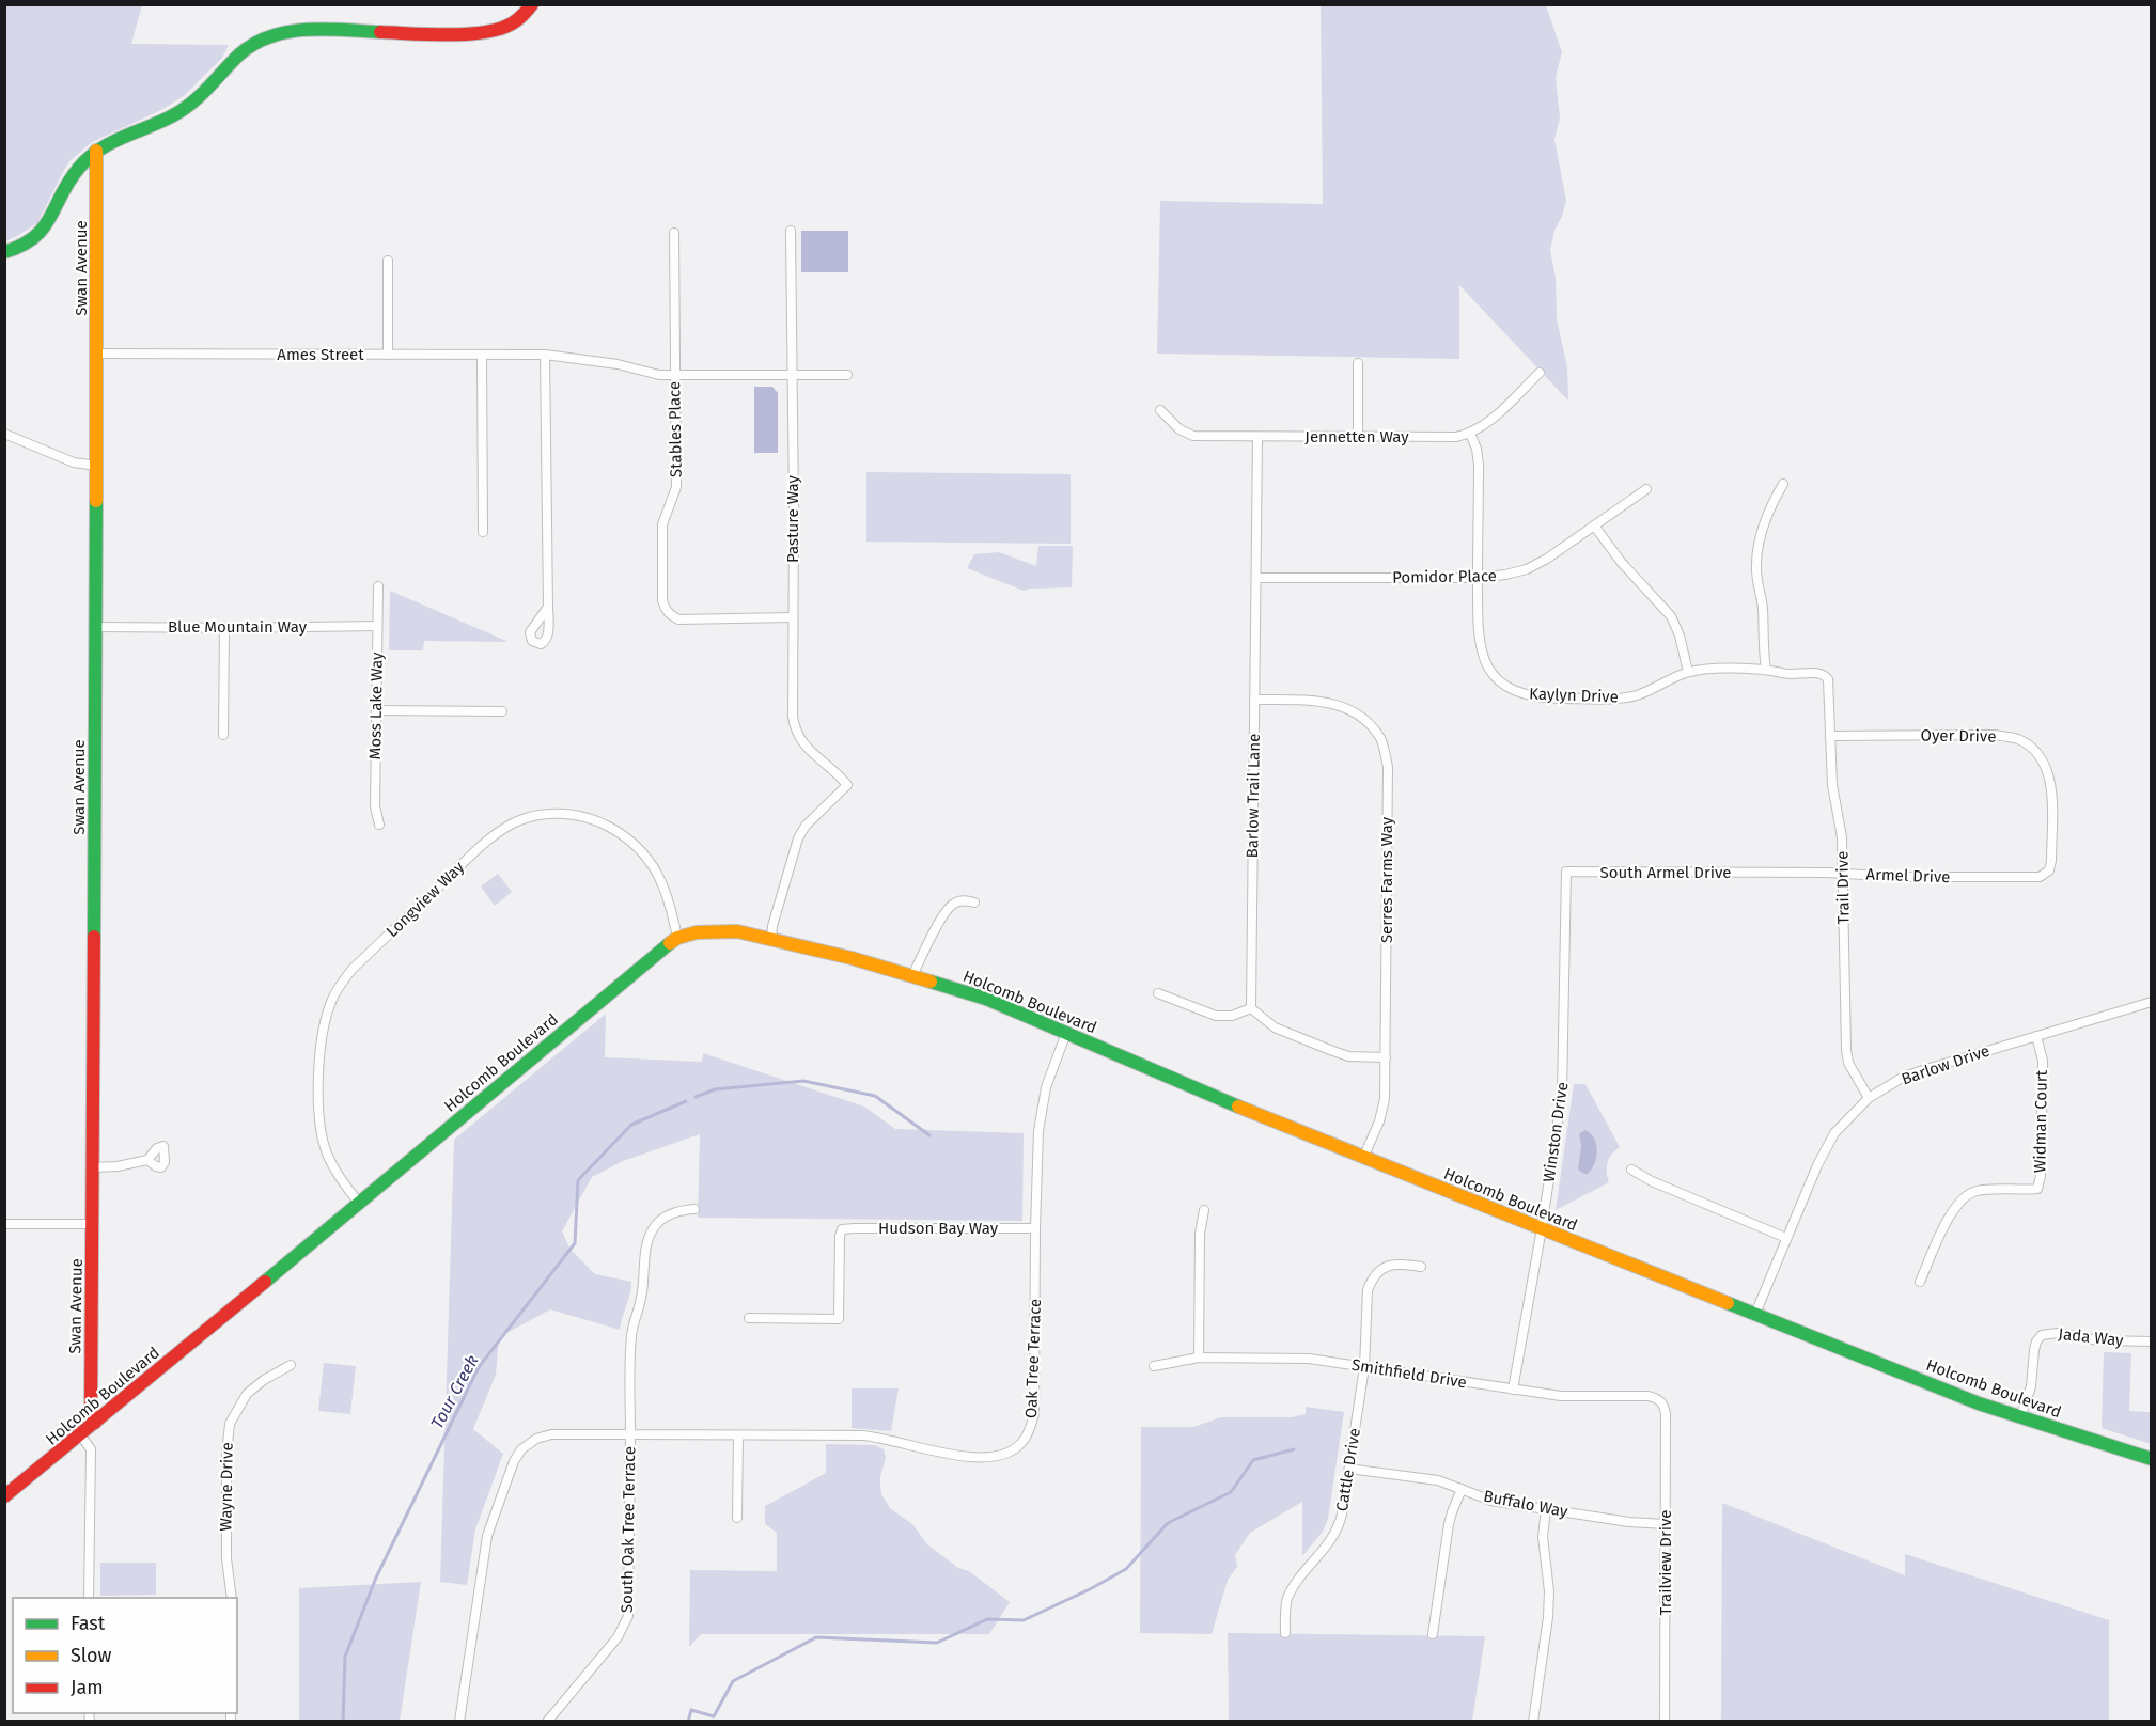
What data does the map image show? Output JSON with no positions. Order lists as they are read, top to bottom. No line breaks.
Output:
{"streets":{"street":["Swan Avenue","Ames Street","Stables Place","Jennetten Way","Pasture Way","Pomidor Place","Blue Mountain Way","Kaylyn Drive","Moss Lake Way","Oyer Drive","Barlow Trail Lane","South Armel Drive","Armel Drive","Serres Farms Way","Trail Drive","Longview Way","Holcomb Boulevard","Barlow Drive","Widman Court","Winston Drive","Hudson Bay Way","Jada Way","Oak Tree Terrace","Smithfield Drive","Cattle Drive","Wayne Drive","Buffalo Way","South Oak Tree Terrace","Trailview Drive"]},"crossings":[["Swan Avenue","Ames Street"],["Swan Avenue","Blue Mountain Way"],["Swan Avenue","Holcomb Boulevard"],["Ames Street","Stables Place"],["Ames Street","Pasture Way"],["Stables Place","Pasture Way"],["Jennetten Way","Kaylyn Drive"],["Jennetten Way","Barlow Trail Lane"],["Pasture Way","Holcomb Boulevard"],["Pomidor Place","Kaylyn Drive"],["Pomidor Place","Barlow Trail Lane"],["Blue Mountain Way","Moss Lake Way"],["Kaylyn Drive","Trail Drive"],["Oyer Drive","Armel Drive"],["Oyer Drive","Trail Drive"],["Barlow Trail Lane","Serres Farms Way"],["South Armel Drive","Armel Drive"],["South Armel Drive","Winston Drive"],["Armel Drive","Trail Drive"],["Serres Farms Way","Holcomb Boulevard"],["Trail Drive","Barlow Drive"],["Longview Way","Holcomb Boulevard"],["Holcomb Boulevard","Barlow Drive"],["Holcomb Boulevard","Winston Drive"],["Holcomb Boulevard","Jada Way"],["Holcomb Boulevard","Oak Tree Terrace"],["Barlow Drive","Widman Court"],["Winston Drive","Smithfield Drive"],["Hudson Bay Way","Oak Tree Terrace"],["Oak Tree Terrace","South Oak Tree Terrace"],["Smithfield Drive","Cattle Drive"],["Smithfield Drive","Trailview Drive"],["Cattle Drive","Buffalo Way"],["Buffalo Way","Trailview Drive"]],"water":["Tour Creek"],"legend":["Fast","Slow","Jam"]}
